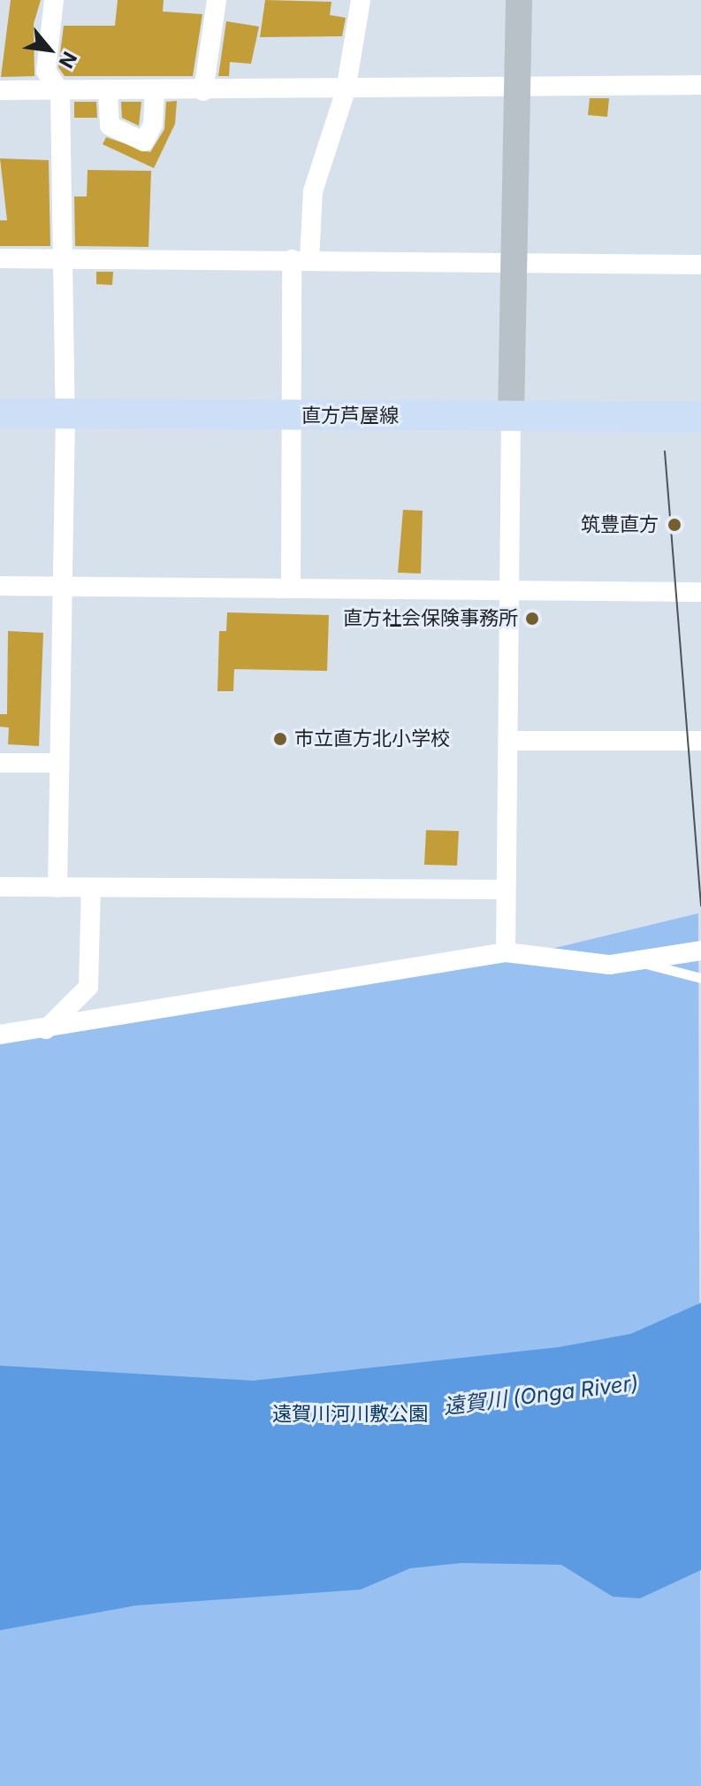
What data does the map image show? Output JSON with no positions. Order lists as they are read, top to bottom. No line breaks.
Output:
{"streets":{"main road":["直方芦屋線"]},"water":["遠賀川 (Onga River)"],"parks":["遠賀川河川敷公園"],"places":["筑豊直方","直方社会保険事務所","市立直方北小学校"],"north":"bottom right"}
